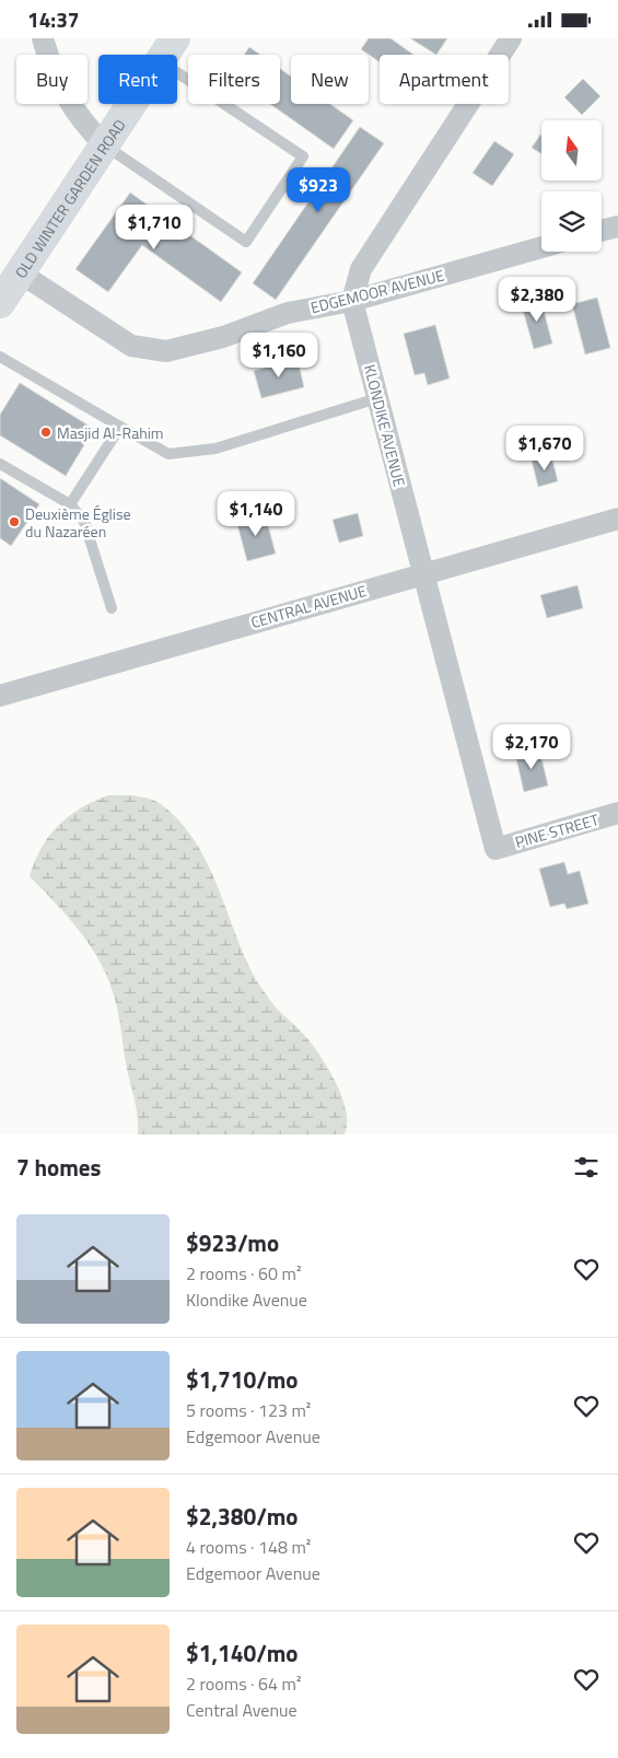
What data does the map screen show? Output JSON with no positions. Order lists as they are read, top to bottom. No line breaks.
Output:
{"streets":{"main road":["OLD WINTER GARDEN ROAD"],"street":["EDGEMOOR AVENUE","KLONDIKE AVENUE","CENTRAL AVENUE","PINE STREET"]},"crossings":[["OLD WINTER GARDEN ROAD","EDGEMOOR AVENUE"],["EDGEMOOR AVENUE","KLONDIKE AVENUE"],["KLONDIKE AVENUE","CENTRAL AVENUE"],["KLONDIKE AVENUE","PINE STREET"]],"places":["Masjid Al-Rahim","Deuxième Église du Nazaréen"],"north":"top","page":{"status":"14:37","chip":["Buy","Rent","Filters","New","Apartment"],"price":["$923","$1,710","$2,380","$1,160","$1,670","$1,140","$2,170"],"heading":"7 homes","list":[{"name":"$923/mo","note":"2 rooms · 60 m² · Klondike Avenue"},{"name":"$1,710/mo","note":"5 rooms · 123 m² · Edgemoor Avenue"},{"name":"$2,380/mo","note":"4 rooms · 148 m² · Edgemoor Avenue"},{"name":"$1,140/mo","note":"2 rooms · 64 m² · Central Avenue"}]}}
